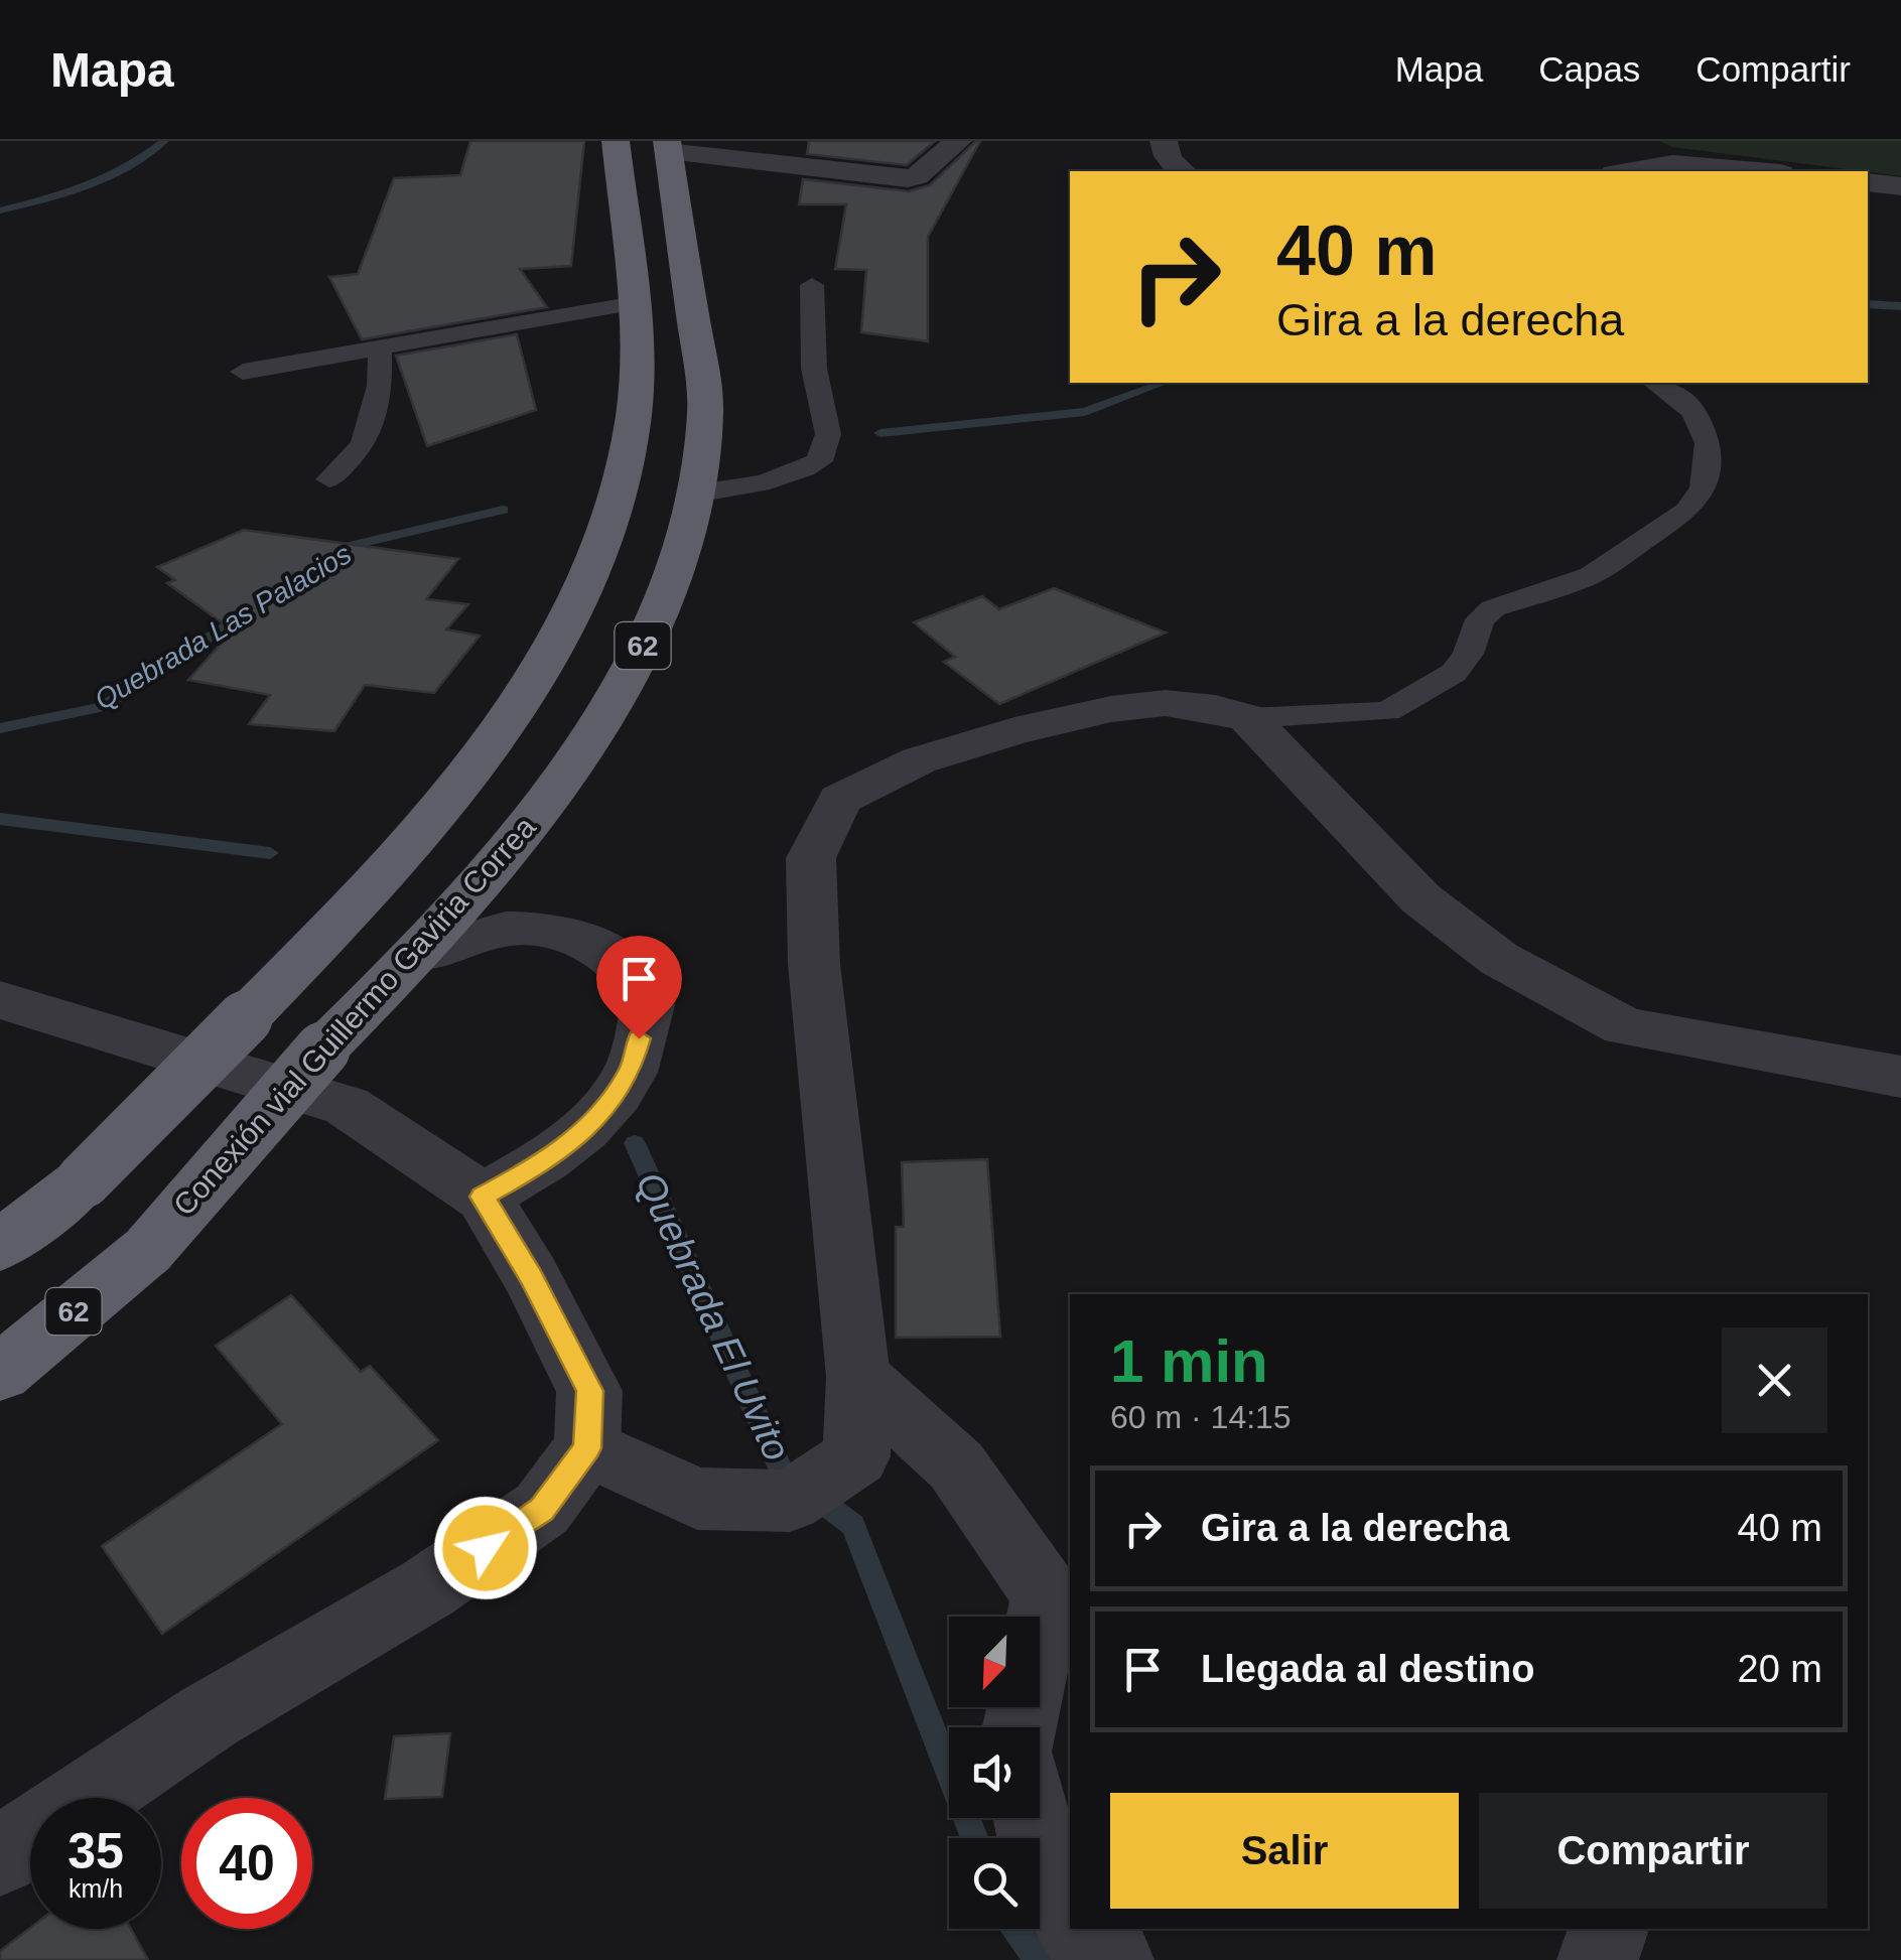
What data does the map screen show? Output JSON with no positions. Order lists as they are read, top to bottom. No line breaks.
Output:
{"streets":{"highway":["62","Conexión vial Guillermo Gaviria Correa"]},"water":["Quebrada Las Palacios","Quebrada El Uvito"],"north":"bottom left","page":{"header":"Mapa","nav":["Mapa","Capas","Compartir"],"turn":["40 m","Gira a la derecha"],"heading":["1 min","60 m · 14:15"],"list":[{"name":"Gira a la derecha","value":"40 m"},{"name":"Llegada al destino","value":"20 m"}],"buttons":["Salir","Compartir"],"speed":"35 km/h","limit":"40"}}
